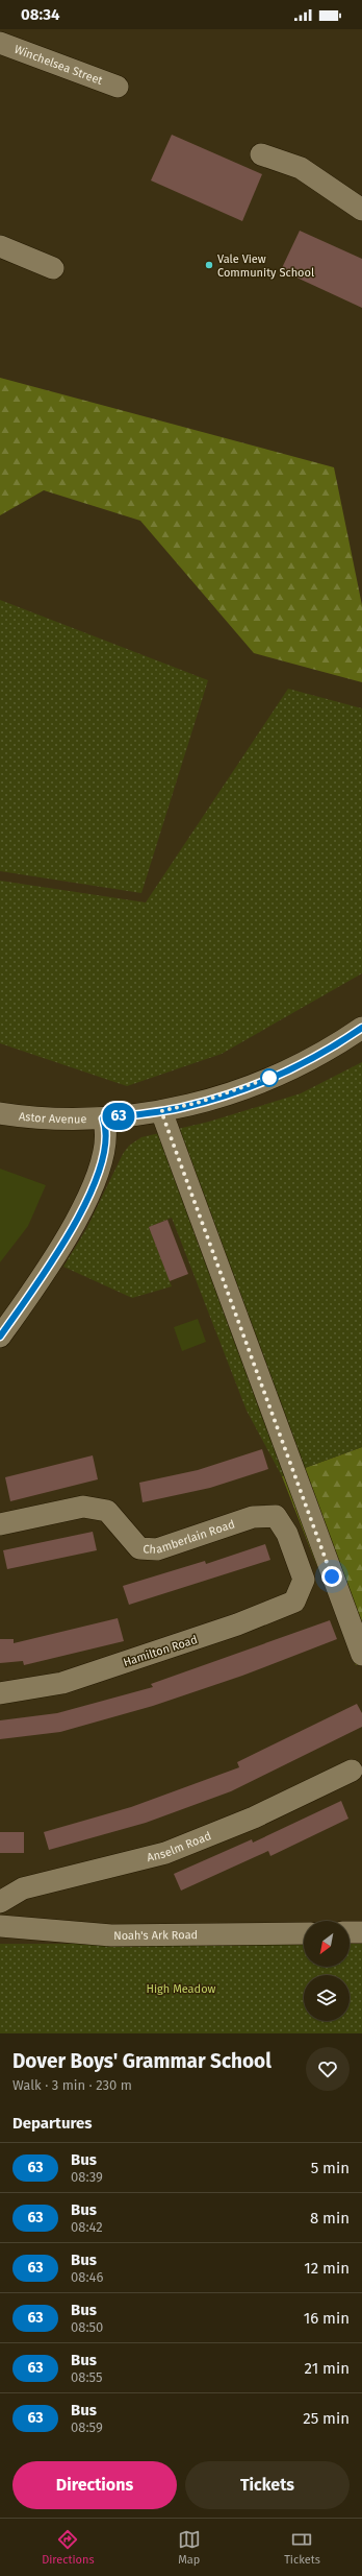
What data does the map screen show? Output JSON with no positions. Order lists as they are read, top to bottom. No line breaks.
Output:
{"streets":{"street":["Winchelsea Street","Astor Avenue","Chamberlain Road","Hamilton Road","Anselm Road","Noah's Ark Road"]},"crossings":[["Chamberlain Road","Hamilton Road"]],"parks":["High Meadow"],"places":["Vale View Community School"],"lines":["bus line 63"],"north":"bottom left","page":{"status":"08:34","on_map":"63","heading":[["Dover Boys' Grammar School","Walk · 3 min · 230 m"],"Departures"],"list":[{"mark":"63","name":"Bus","note":"08:39","value":"5 min"},{"mark":"63","name":"Bus","note":"08:42","value":"8 min"},{"mark":"63","name":"Bus","note":"08:46","value":"12 min"},{"mark":"63","name":"Bus","note":"08:50","value":"16 min"},{"mark":"63","name":"Bus","note":"08:55","value":"21 min"},{"mark":"63","name":"Bus","note":"08:59","value":"25 min"}],"buttons":["Directions","Tickets"],"tabs":["Directions","Map","Tickets"]}}
